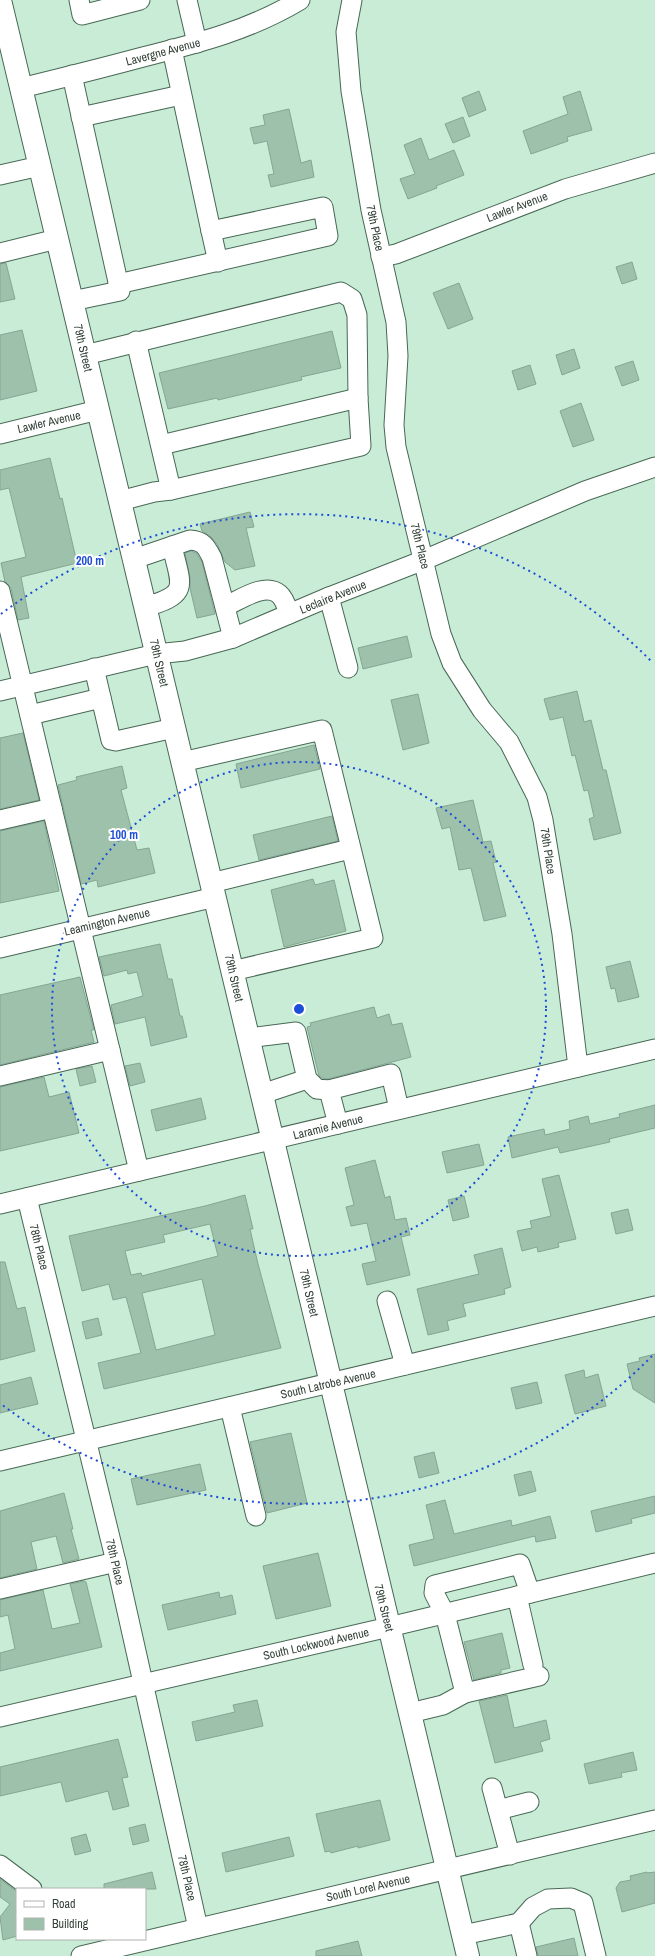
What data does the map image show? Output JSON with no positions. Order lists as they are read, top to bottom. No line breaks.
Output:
{"streets":{"main road":["79th Street"],"street":["Lavergne Avenue","Lawler Avenue","79th Place","Leclaire Avenue","Leamington Avenue","Laramie Avenue","78th Place","South Latrobe Avenue","South Lockwood Avenue","South Lorel Avenue"]},"crossings":[["Lavergne Avenue","79th Street"],["Lawler Avenue","79th Place"],["Lawler Avenue","79th Street"],["79th Place","Leclaire Avenue"],["79th Place","Laramie Avenue"],["79th Street","Leclaire Avenue"],["79th Street","Leamington Avenue"],["79th Street","Laramie Avenue"],["79th Street","South Latrobe Avenue"],["79th Street","South Lockwood Avenue"],["79th Street","South Lorel Avenue"],["Laramie Avenue","78th Place"],["78th Place","South Latrobe Avenue"],["78th Place","South Lockwood Avenue"],["78th Place","South Lorel Avenue"]],"legend":["Road","Building"],"rings":["200 m","100 m"]}
